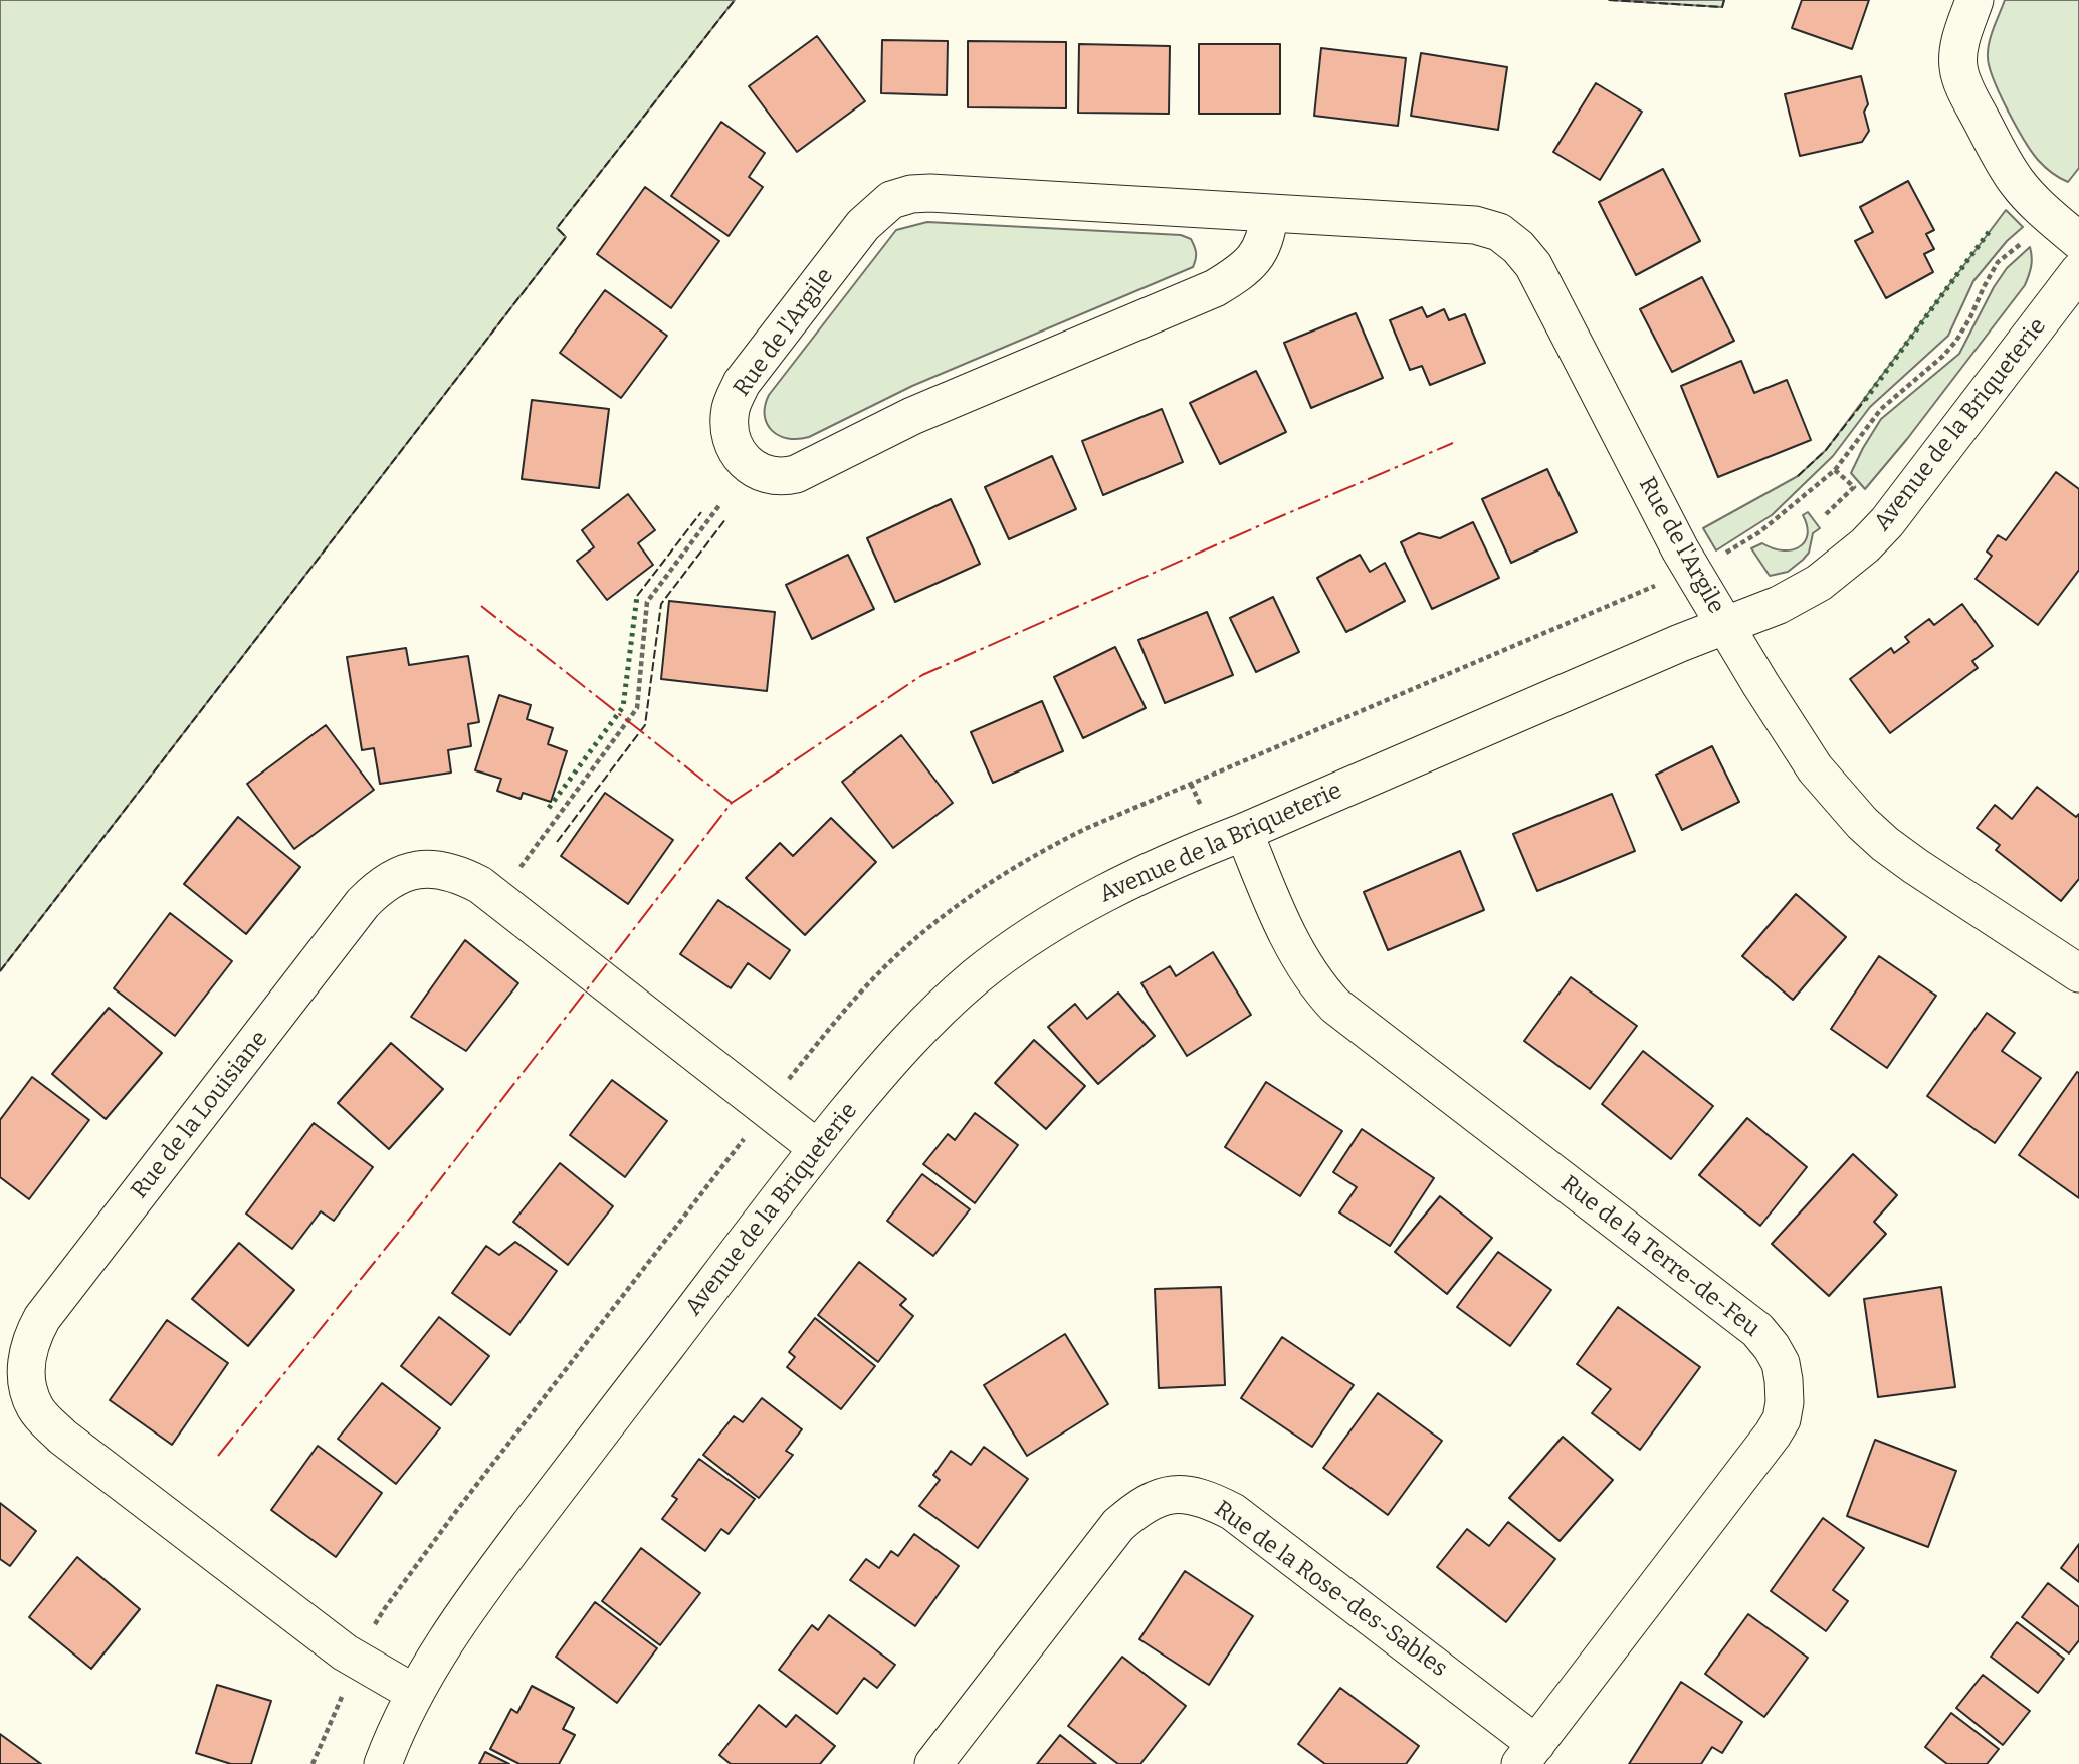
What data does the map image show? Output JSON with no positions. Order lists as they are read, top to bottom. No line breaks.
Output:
{"streets":{"street":["Rue de l'Argile","Avenue de la Briqueterie","Rue de la Louisiane","Rue de la Terre-de-Feu","Rue de la Rose-des-Sables"]},"crossings":[["Rue de l'Argile","Avenue de la Briqueterie"],["Avenue de la Briqueterie","Rue de la Louisiane"],["Avenue de la Briqueterie","Rue de la Terre-de-Feu"],["Rue de la Terre-de-Feu","Rue de la Rose-des-Sables"]]}
